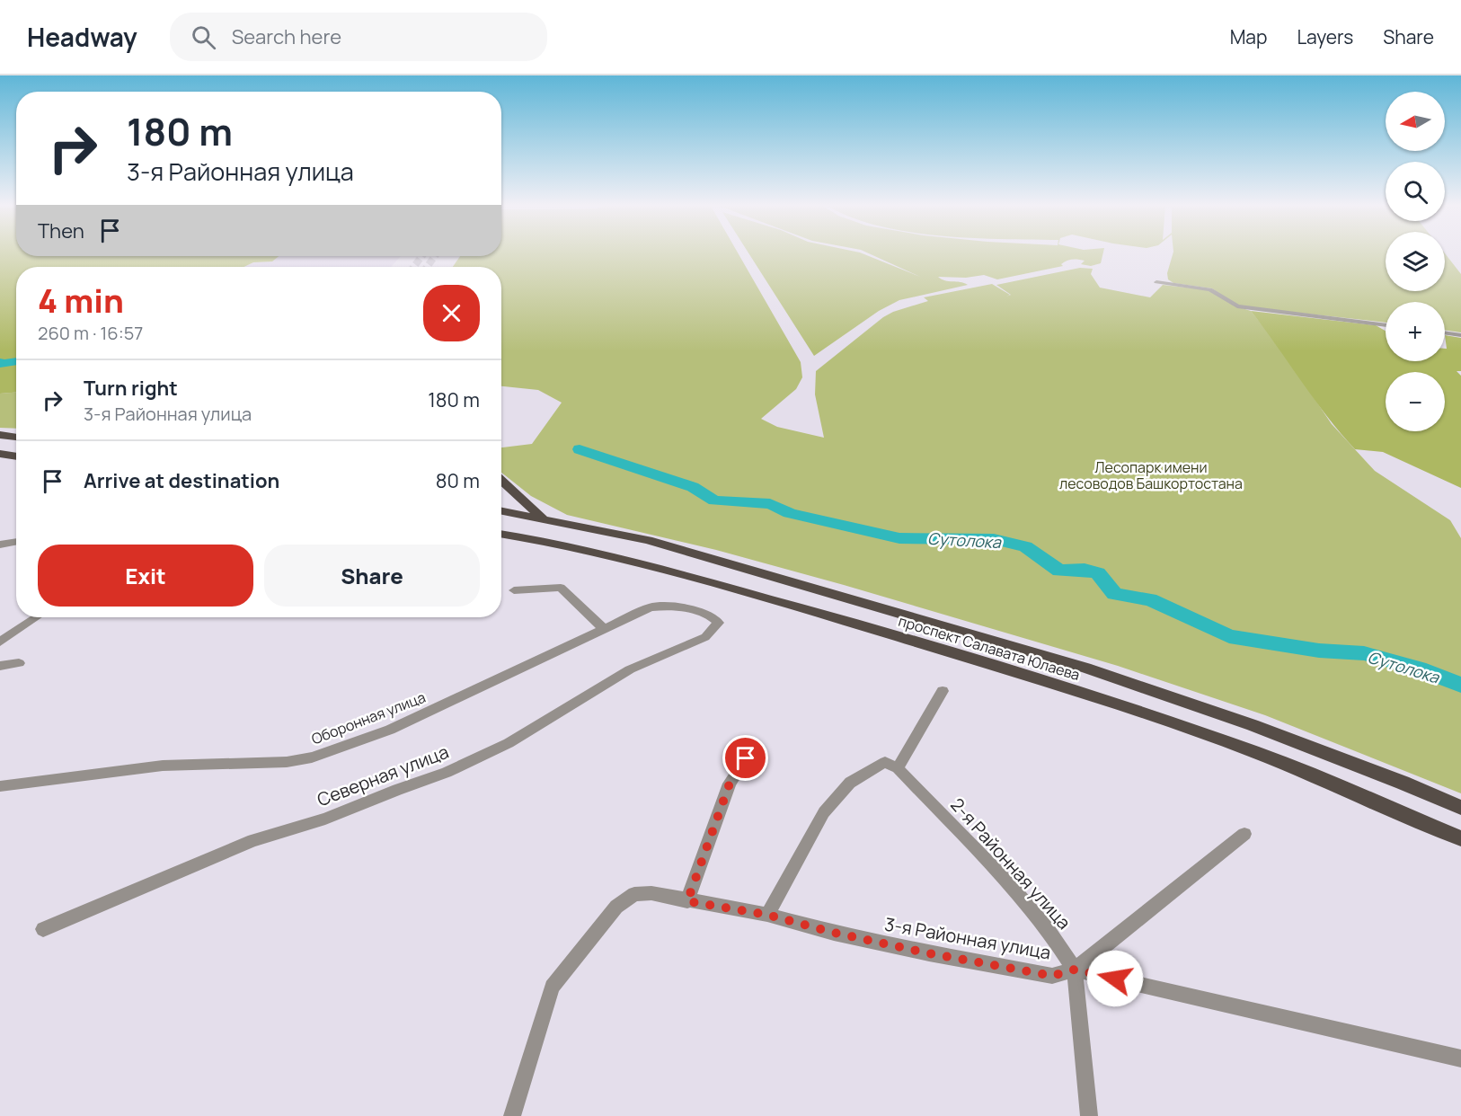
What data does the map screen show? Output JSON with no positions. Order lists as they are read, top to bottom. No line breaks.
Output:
{"streets":{"main road":["проспект Салавата Юлаева"],"street":["Оборонная улица","Северная улица","2-я Районная улица","3-я Районная улица"]},"crossings":[["Оборонная улица","Северная улица"],["2-я Районная улица","3-я Районная улица"]],"water":["Сутолока"],"parks":["Лесопарк имени лесоводов Башкортостана"],"north":"left","page":{"header":"Headway","search":"Search here","nav":["Map","Layers","Share"],"map_buttons":["+","−"],"turn":["180 m","3-я Районная улица"],"then":"Then","heading":["4 min","260 m · 16:57"],"list":[{"name":"Turn right","note":"3-я Районная улица","value":"180 m"},{"name":"Arrive at destination","value":"80 m"}],"buttons":["Exit","Share"]}}
